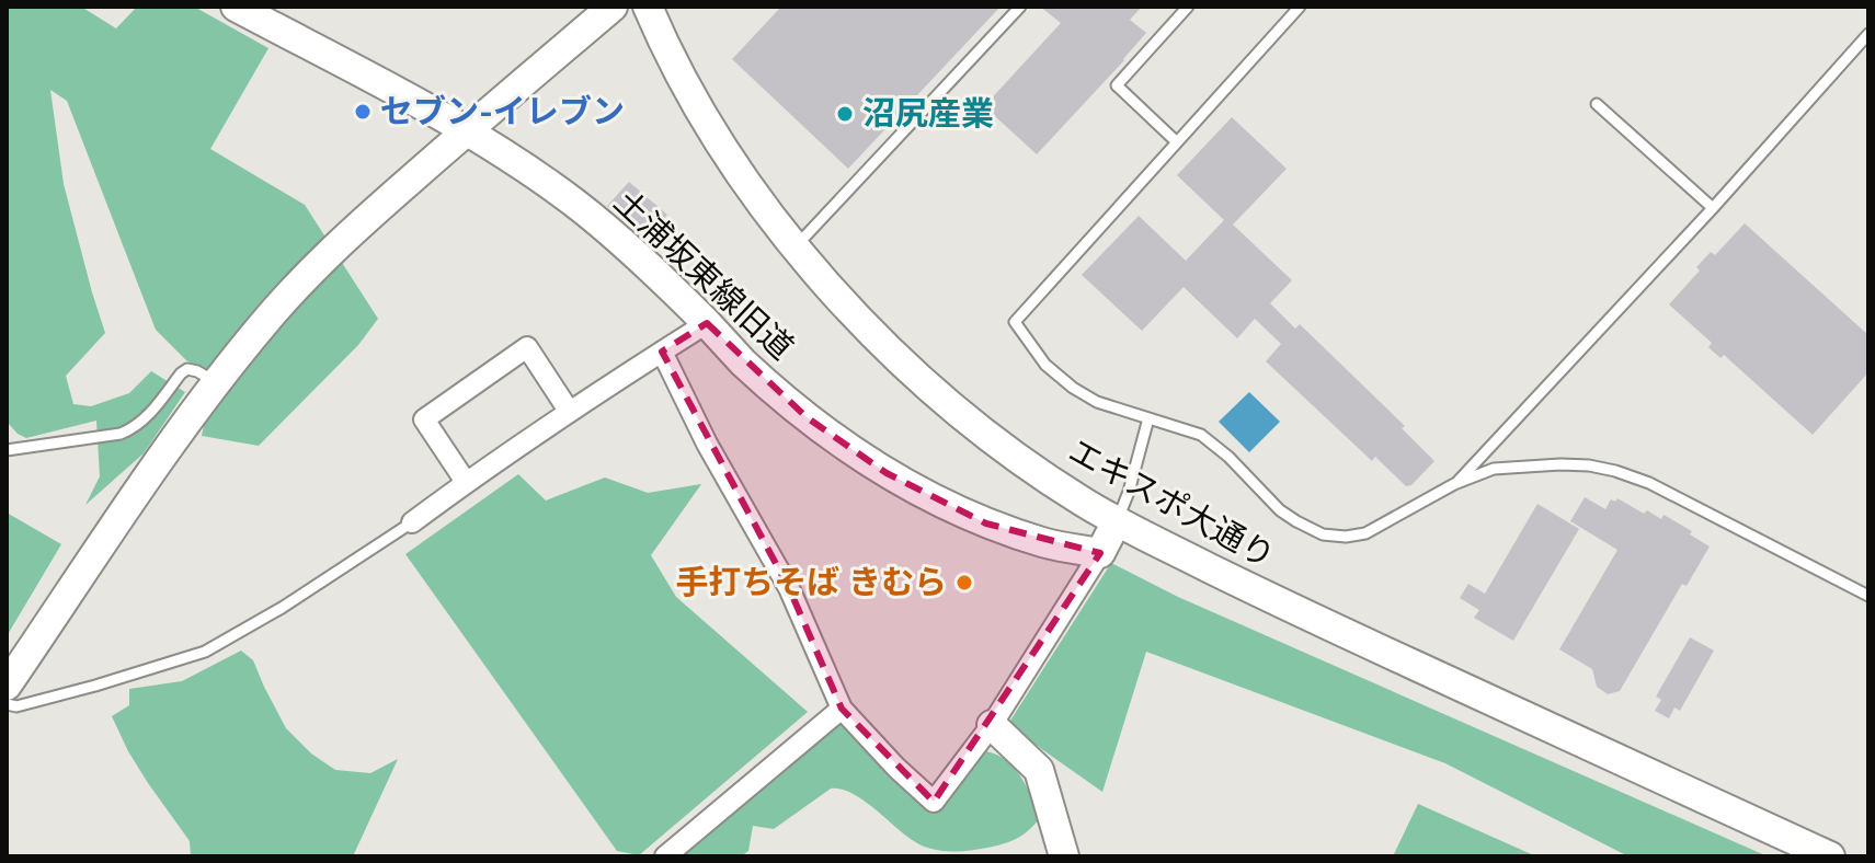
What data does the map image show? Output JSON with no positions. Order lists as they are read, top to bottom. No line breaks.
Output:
{"streets":{"street":["土浦坂東線旧道","エキスポ大通り"]},"places":["セブン-イレブン","沼尻産業","手打ちそば きむら"]}
